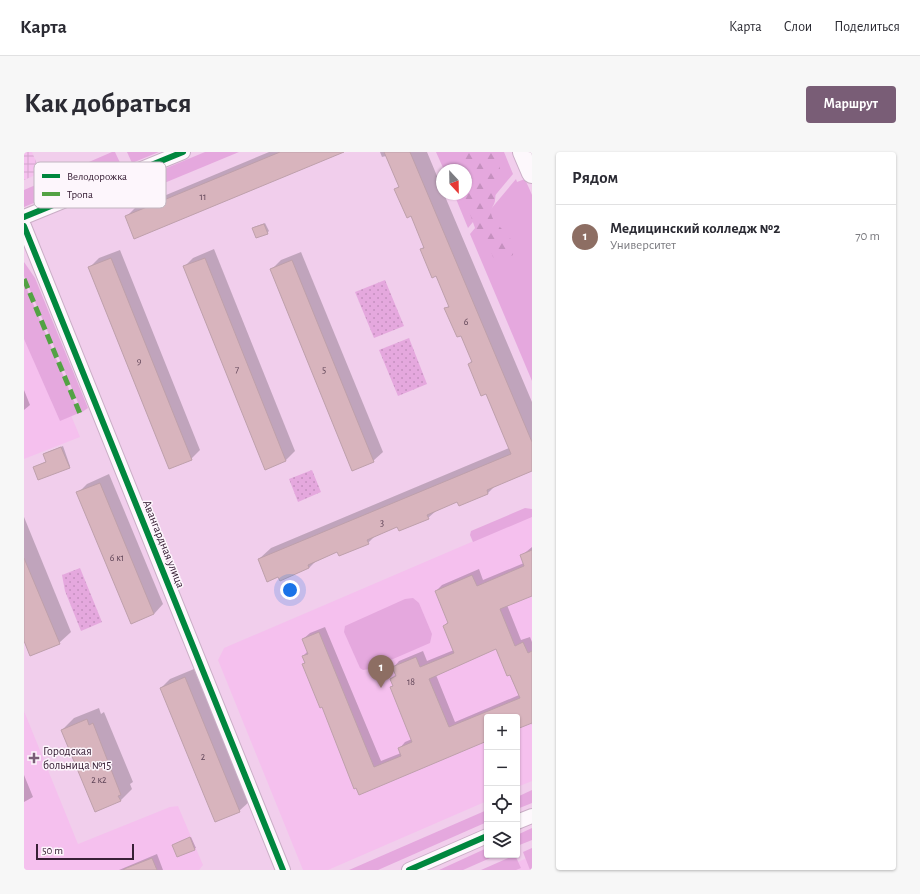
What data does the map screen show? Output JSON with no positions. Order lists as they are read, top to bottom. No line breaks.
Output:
{"streets":{"street":["Авангардная улица"]},"places":{"health":["Городская больница №15"]},"house_numbers":["11","6","9","7","5","3","6 к1","18","2","2 к2"],"legend":["Велодорожка","Тропа"],"scale_bar":"50 m","north":"bottom","page":{"header":"Карта","nav":["Карта","Слои","Поделиться"],"buttons":"Маршрут","title":"Как добраться","heading":"Рядом","list":[{"mark":"1","name":"Медицинский колледж №2","note":"Университет","value":"70 m"}],"pins":"1","map_buttons":["+","−"],"scale":"50 m"}}
